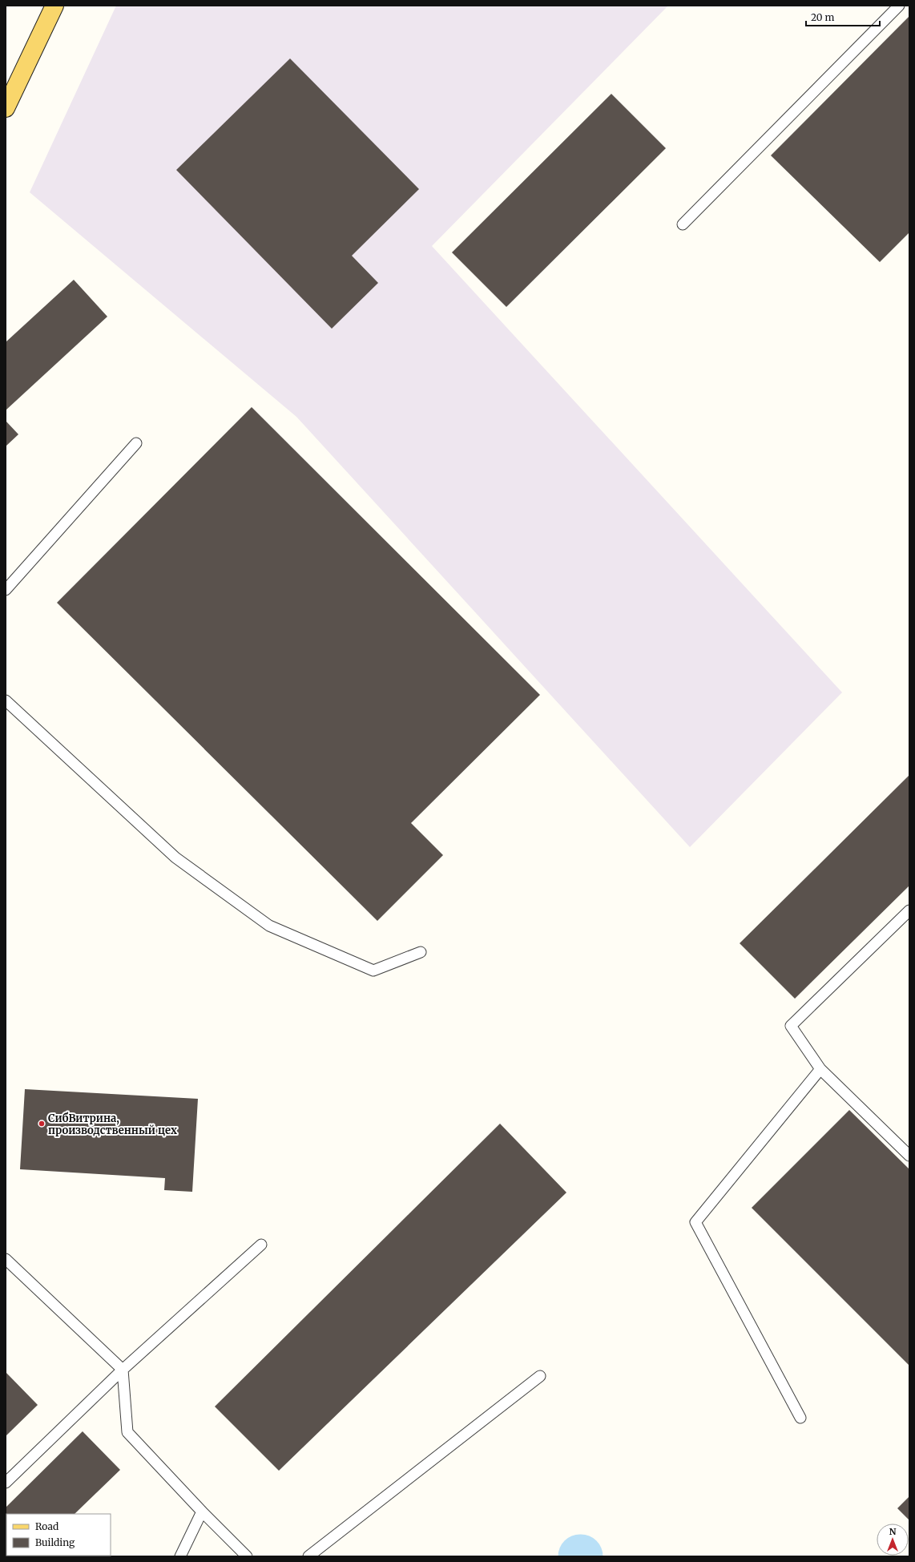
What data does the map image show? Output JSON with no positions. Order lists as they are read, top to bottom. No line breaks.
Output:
{"places":["СибВитрина, производственный цех"],"legend":["Road","Building"],"scale_bar":"20 m","north":"top"}
